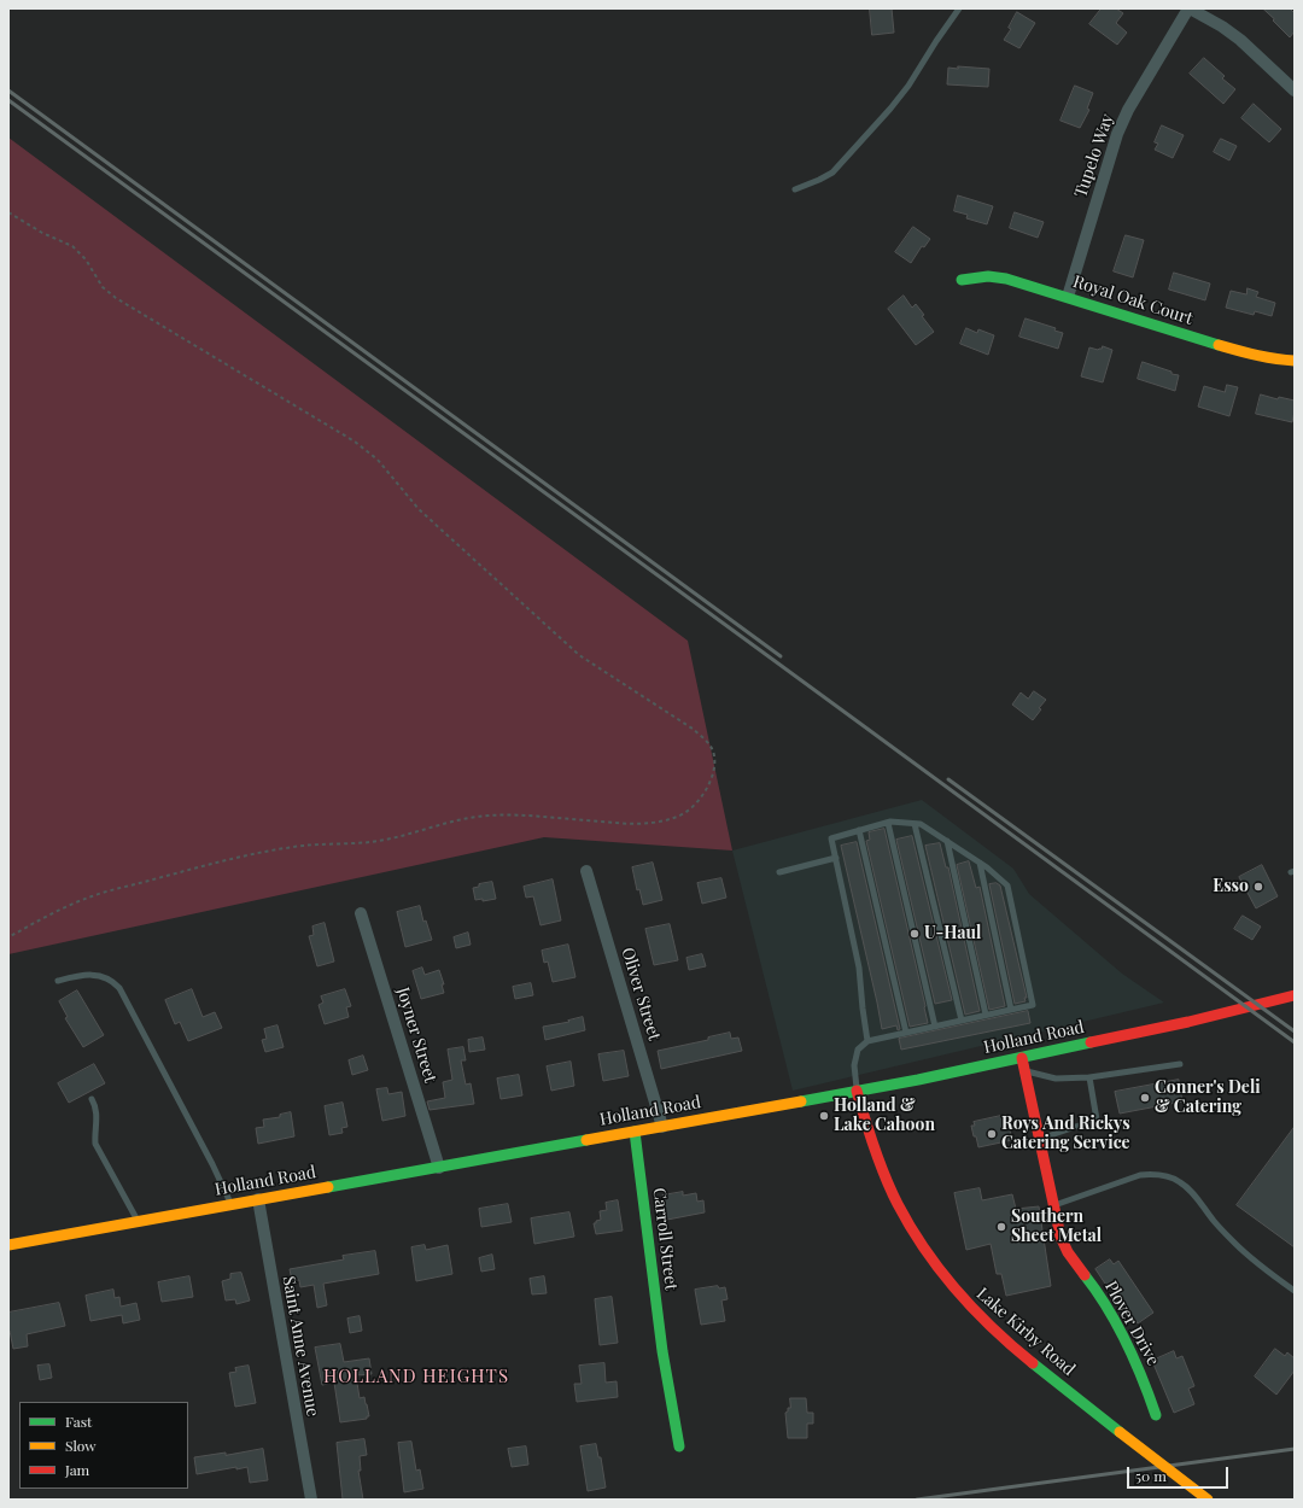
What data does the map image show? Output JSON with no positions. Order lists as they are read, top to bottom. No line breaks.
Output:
{"streets":{"street":["Tupelo Way","Royal Oak Court","Oliver Street","Joyner Street","Holland Road","Carroll Street","Plover Drive","Lake Kirby Road","Saint Anne Avenue"]},"crossings":[["Tupelo Way","Royal Oak Court"],["Oliver Street","Holland Road"],["Joyner Street","Holland Road"],["Holland Road","Carroll Street"],["Holland Road","Plover Drive"],["Holland Road","Lake Kirby Road"],["Holland Road","Saint Anne Avenue"]],"districts":["HOLLAND HEIGHTS"],"places":["Esso","U-Haul","Conner's Deli & Catering","Holland & Lake Cahoon","Roys And Rickys Catering Service","Southern Sheet Metal"],"legend":["Fast","Slow","Jam"],"scale_bar":"50 m"}
